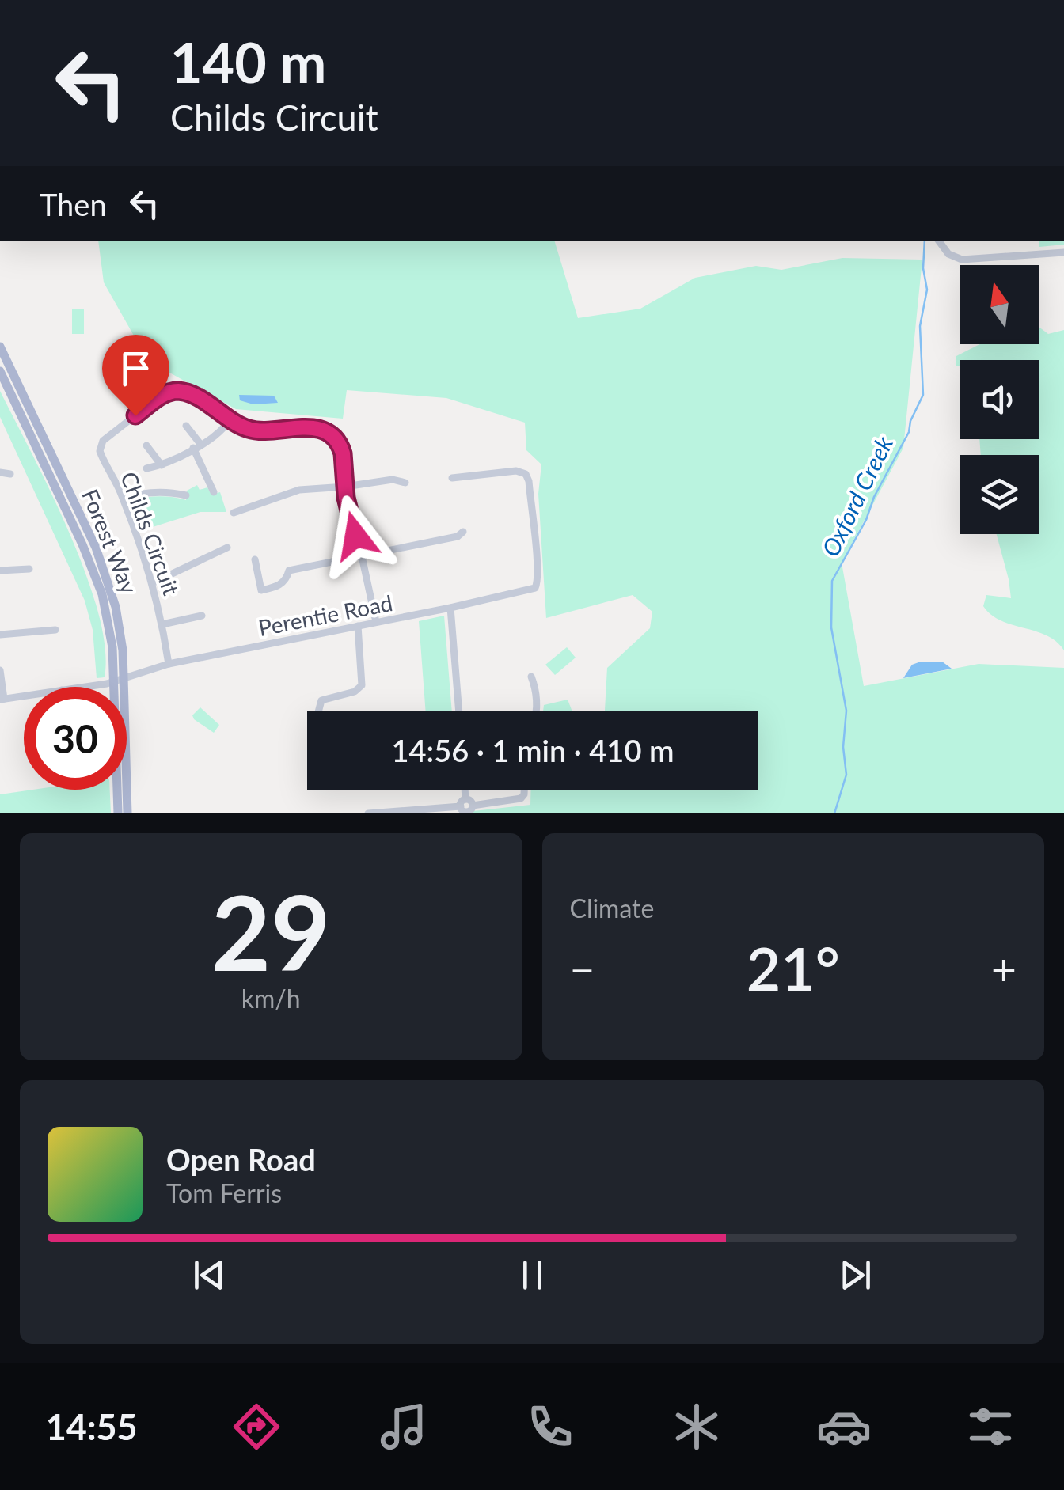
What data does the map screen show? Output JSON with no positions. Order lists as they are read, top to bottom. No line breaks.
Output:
{"streets":{"main road":["Forest Way"],"street":["Childs Circuit","Perentie Road"]},"crossings":[["Childs Circuit","Perentie Road"],["Forest Way","Perentie Road"]],"water":["Oxford Creek"],"north":"top","page":{"turn":["140 m","Childs Circuit"],"then":"Then","limit":"30","trip":"14:56 · 1 min · 410 m","tile":[["29","km/h"],"Climate"],"heat":["−","21°","+"],"song":["Open Road","Tom Ferris"],"tabs":"14:55"}}
